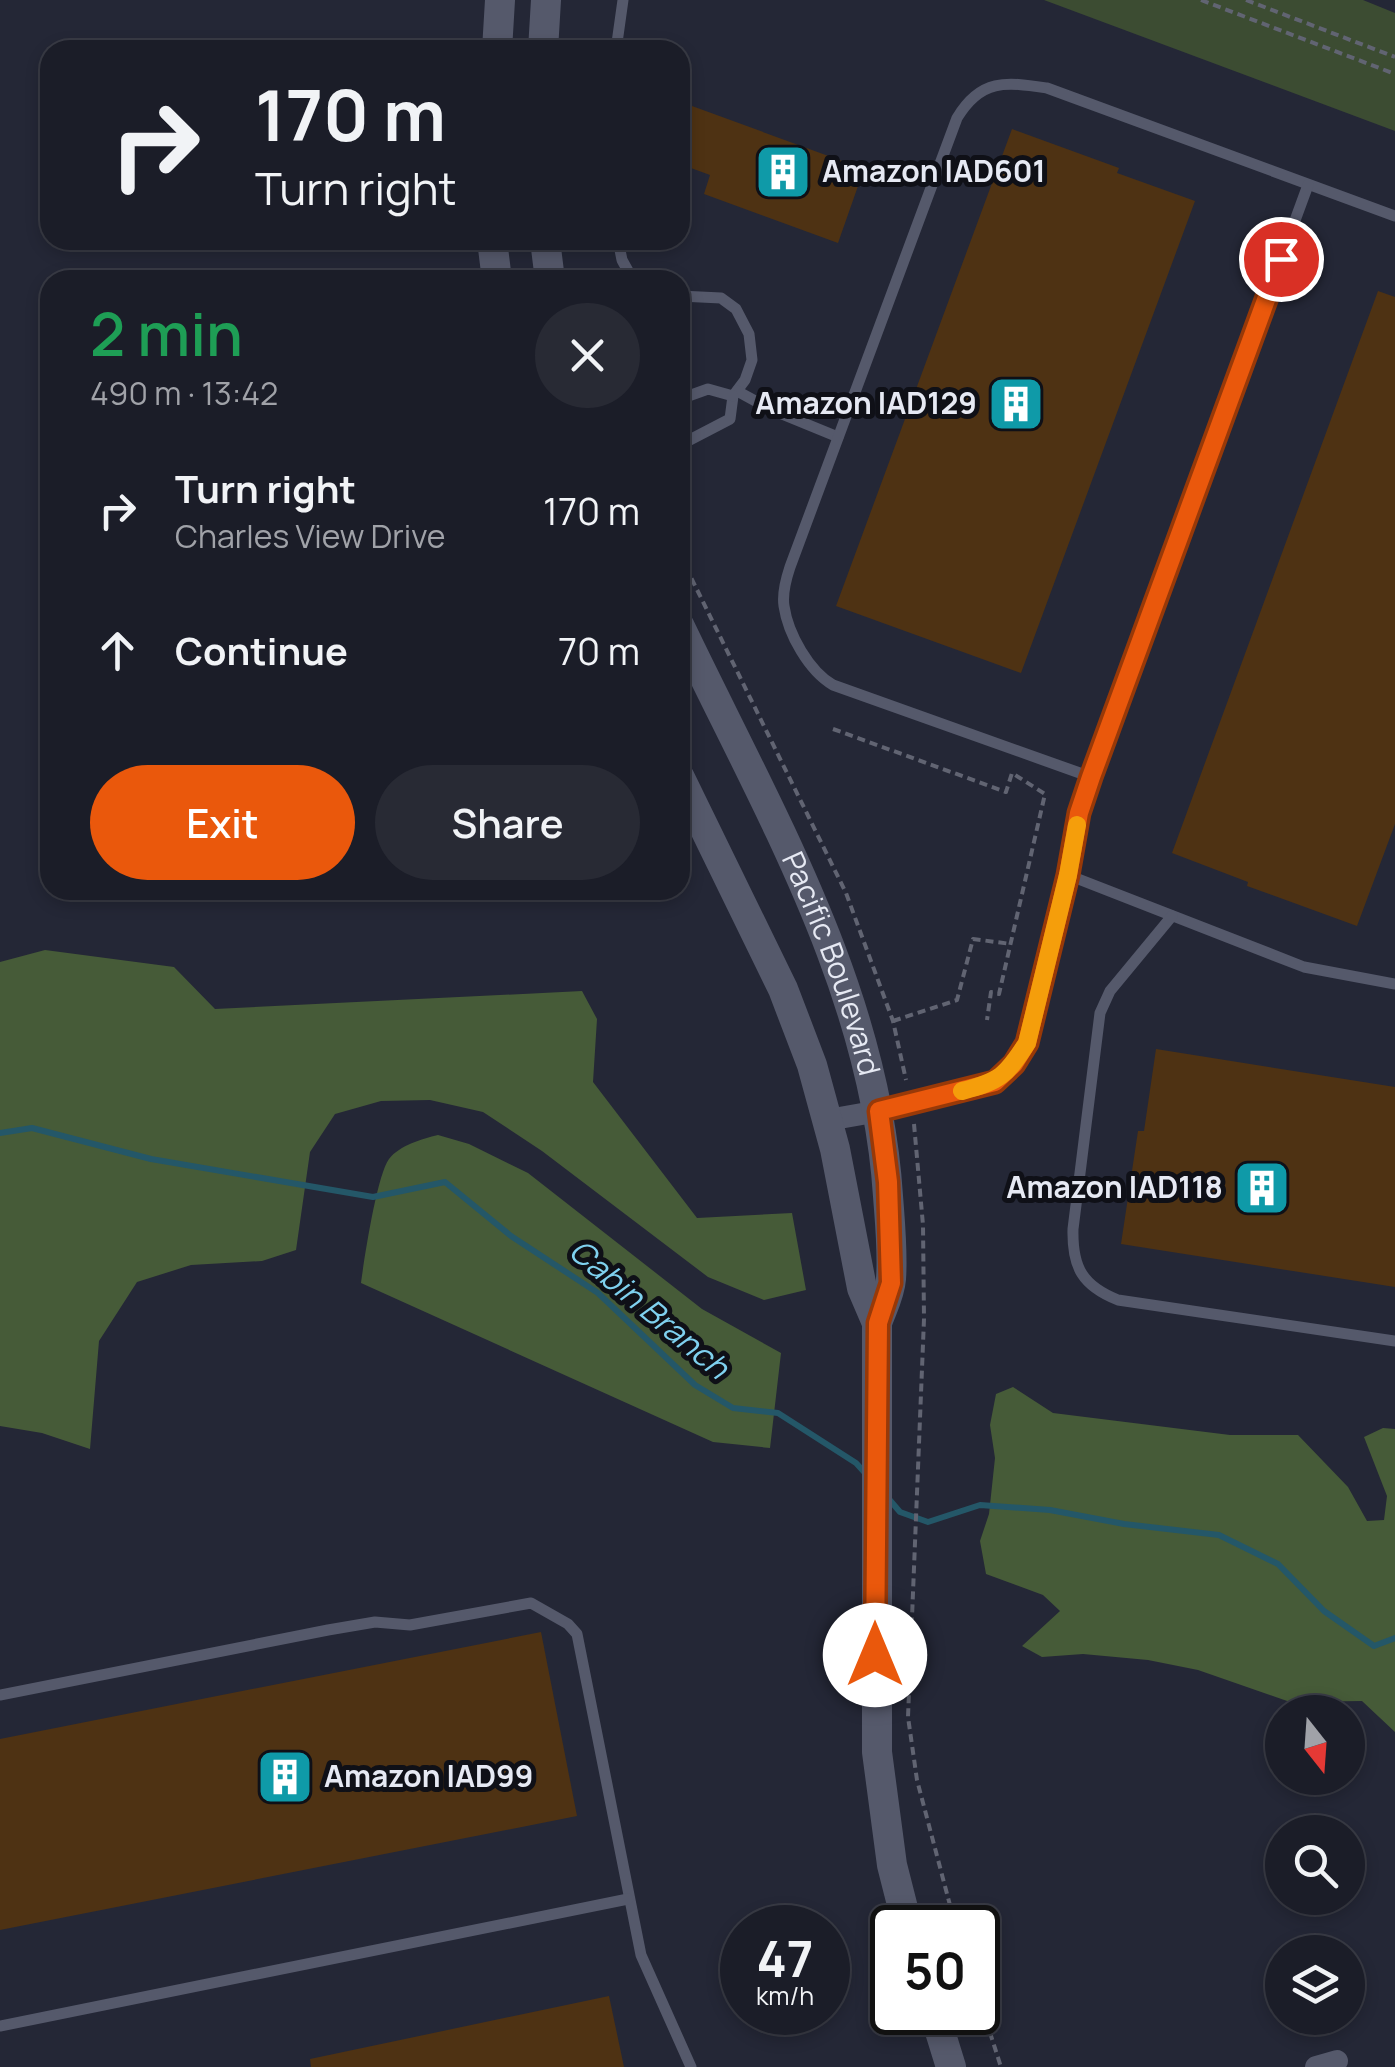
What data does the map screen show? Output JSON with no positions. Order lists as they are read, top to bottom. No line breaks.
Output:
{"streets":{"main road":["Pacific Boulevard"]},"water":["Cabin Branch"],"places":{"building":["Amazon IAD601","Amazon IAD129","Amazon IAD118","Amazon IAD99"]},"north":"bottom","page":{"turn":["170 m","Turn right"],"heading":["2 min","490 m · 13:42"],"list":[{"name":"Turn right","note":"Charles View Drive","value":"170 m"},{"name":"Continue","value":"70 m"}],"buttons":["Exit","Share"],"speed":"47 km/h","limit":"50"}}
